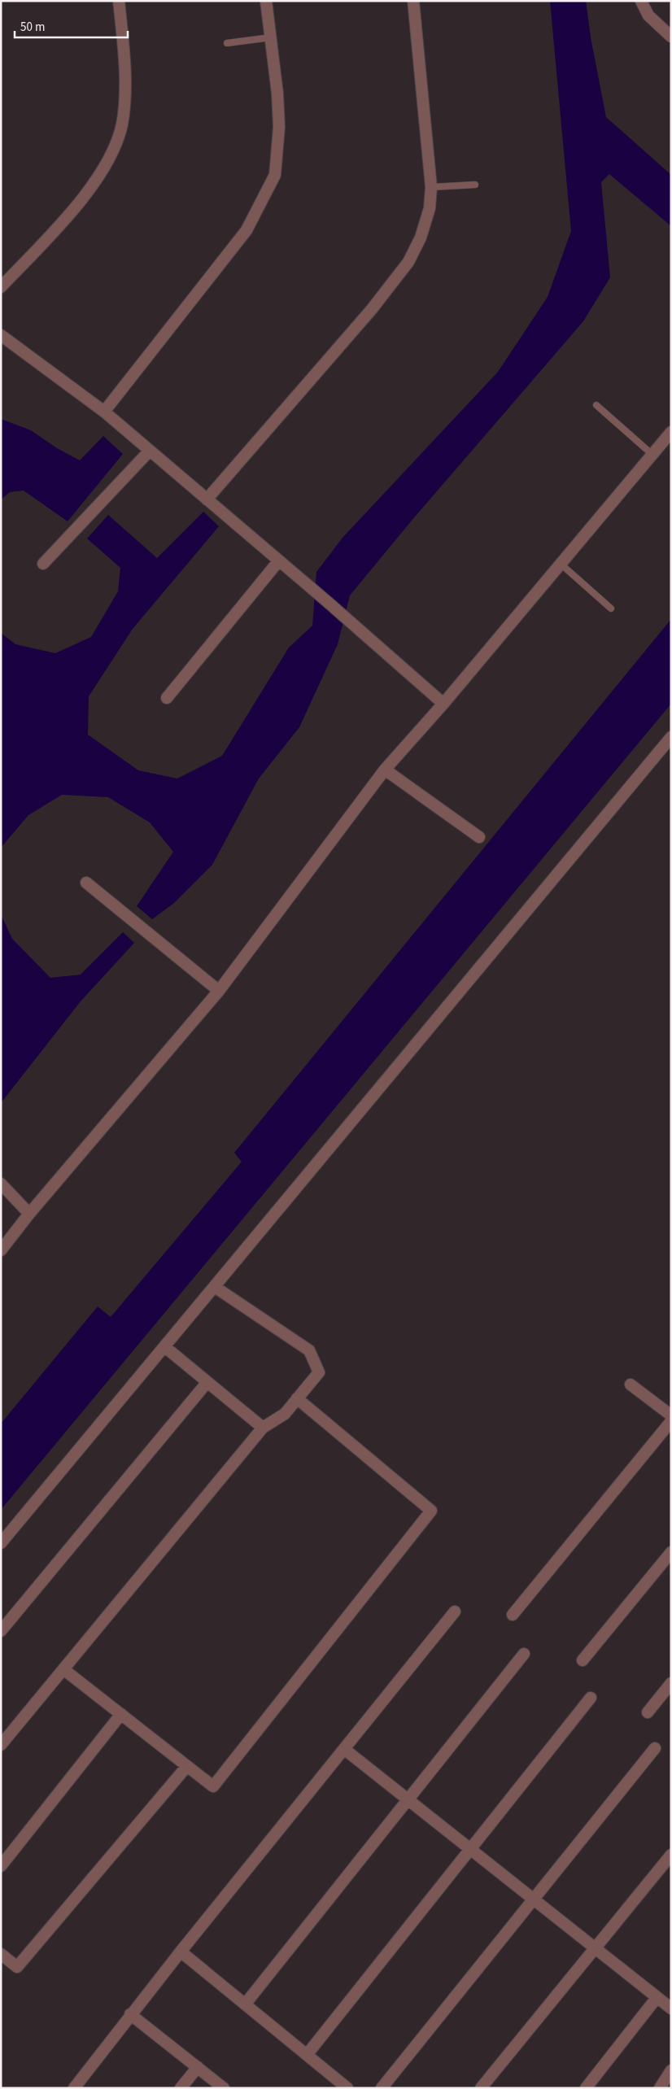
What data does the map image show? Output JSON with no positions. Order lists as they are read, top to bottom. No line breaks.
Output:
{"scale_bar":"50 m"}
